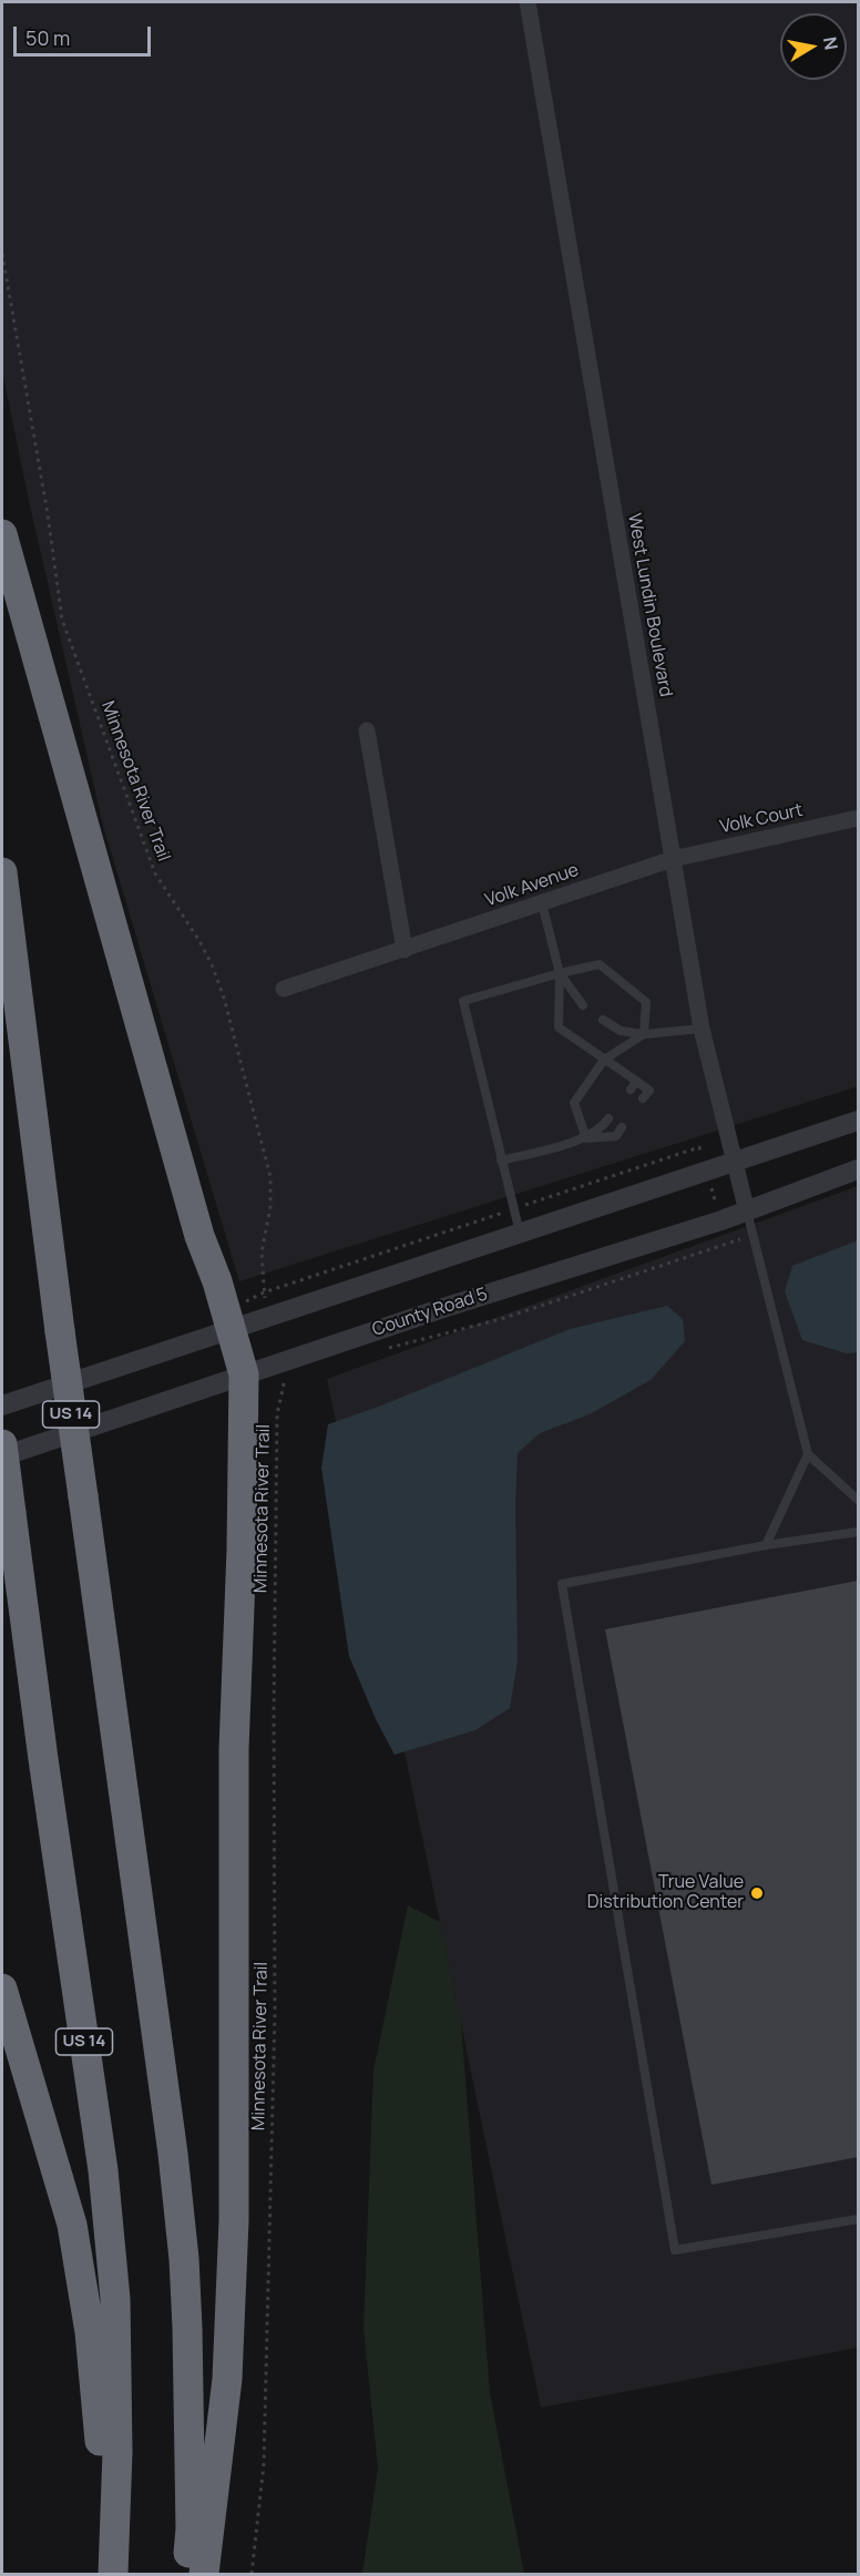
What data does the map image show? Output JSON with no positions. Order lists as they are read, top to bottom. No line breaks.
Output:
{"streets":{"highway":["US 14"],"street":["West Lundin Boulevard","Volk Court","Volk Avenue","County Road 5"],"path":["Minnesota River Trail"]},"crossings":[["West Lundin Boulevard","Volk Court"],["West Lundin Boulevard","Volk Avenue"],["West Lundin Boulevard","County Road 5"],["Minnesota River Trail","County Road 5"],["Volk Court","Volk Avenue"]],"places":["True Value Distribution Center"],"scale_bar":"50 m","north":"right"}
